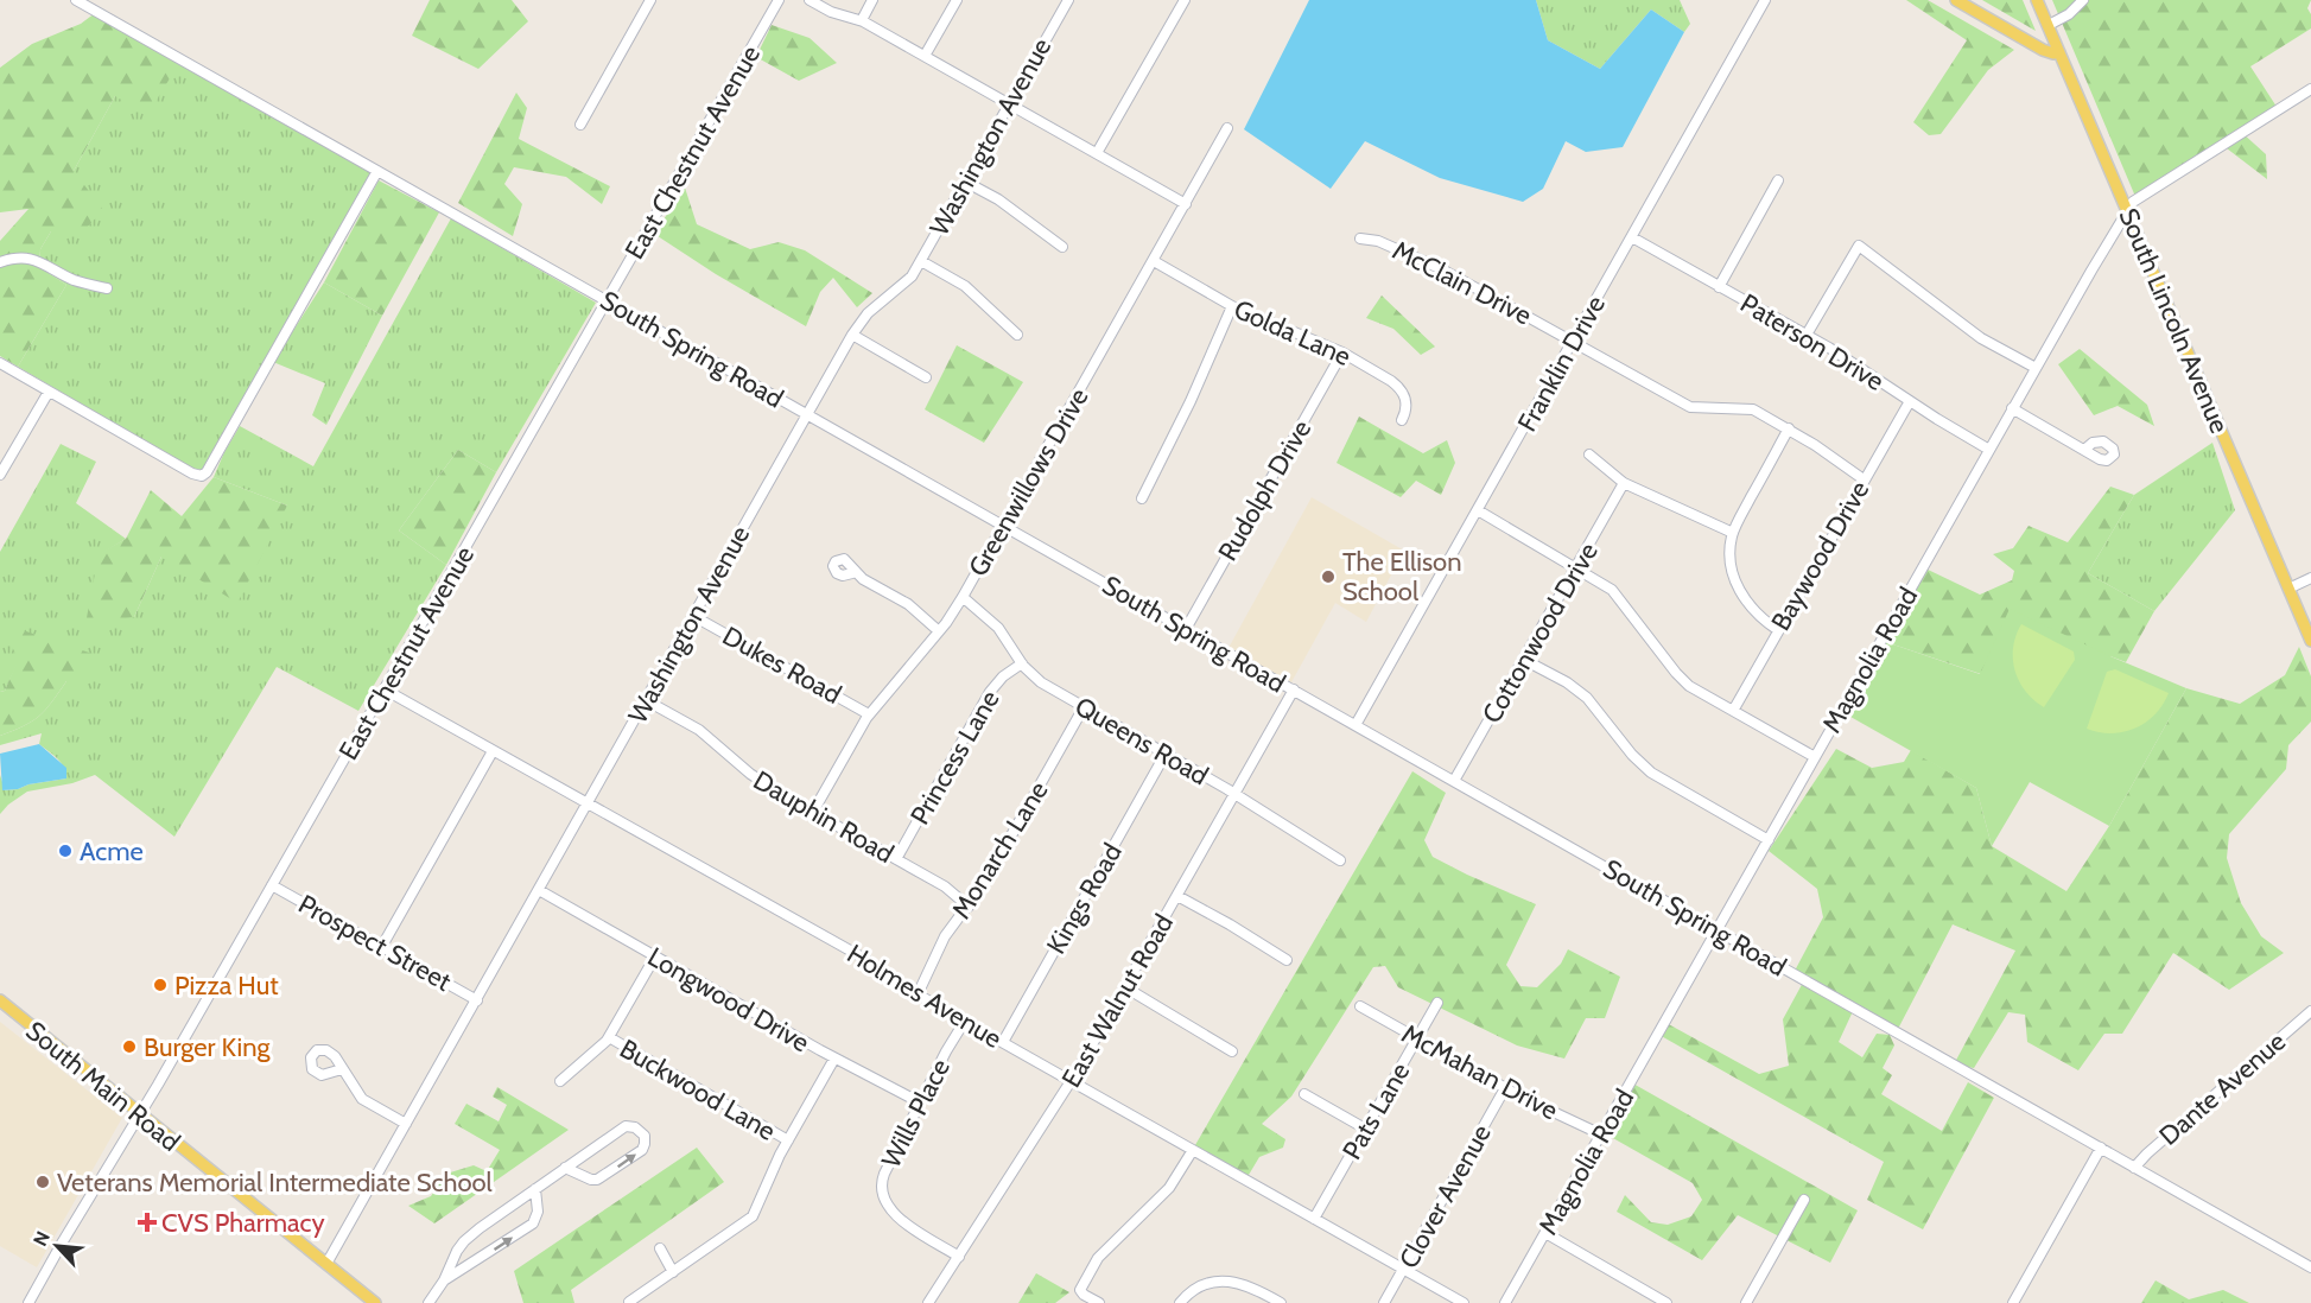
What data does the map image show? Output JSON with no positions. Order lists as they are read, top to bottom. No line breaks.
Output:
{"streets":{"main road":["South Lincoln Avenue","South Main Road"],"street":["Washington Avenue","East Chestnut Avenue","McClain Drive","Golda Lane","Paterson Drive","South Spring Road","Franklin Drive","Greenwillows Drive","Rudolph Drive","Baywood Drive","Cottonwood Drive","Magnolia Road","Dukes Road","Queens Road","Princess Lane","Dauphin Road","Monarch Lane","Kings Road","Prospect Street","Holmes Avenue","Longwood Drive","East Walnut Road","McMahan Drive","Dante Avenue","Buckwood Lane","Pats Lane","Wills Place","Clover Avenue"]},"crossings":[["Washington Avenue","South Spring Road"],["Washington Avenue","Dukes Road"],["Washington Avenue","Dauphin Road"],["Washington Avenue","Prospect Street"],["Washington Avenue","Holmes Avenue"],["Washington Avenue","Longwood Drive"],["Washington Avenue","South Main Road"],["East Chestnut Avenue","South Spring Road"],["East Chestnut Avenue","Prospect Street"],["East Chestnut Avenue","Holmes Avenue"],["East Chestnut Avenue","South Main Road"],["McClain Drive","Franklin Drive"],["McClain Drive","Baywood Drive"],["South Lincoln Avenue","Magnolia Road"],["Golda Lane","Greenwillows Drive"],["Golda Lane","Rudolph Drive"],["Paterson Drive","Franklin Drive"],["Paterson Drive","Baywood Drive"],["Paterson Drive","Magnolia Road"],["South Spring Road","Franklin Drive"],["South Spring Road","Greenwillows Drive"],["South Spring Road","Rudolph Drive"],["South Spring Road","Cottonwood Drive"],["South Spring Road","Magnolia Road"],["South Spring Road","East Walnut Road"],["South Spring Road","Dante Avenue"],["Greenwillows Drive","Dukes Road"],["Greenwillows Drive","Queens Road"],["Greenwillows Drive","Dauphin Road"],["Magnolia Road","McMahan Drive"],["Queens Road","Princess Lane"],["Queens Road","Monarch Lane"],["Queens Road","Kings Road"],["Queens Road","East Walnut Road"],["Princess Lane","Dauphin Road"],["Dauphin Road","Monarch Lane"],["Monarch Lane","Holmes Avenue"],["Kings Road","Holmes Avenue"],["Holmes Avenue","East Walnut Road"],["Holmes Avenue","Pats Lane"],["Holmes Avenue","Wills Place"],["Holmes Avenue","Clover Avenue"],["Longwood Drive","Wills Place"],["East Walnut Road","Wills Place"],["McMahan Drive","Pats Lane"],["McMahan Drive","Clover Avenue"]],"places":{"other":["The Ellison School","Acme","Pizza Hut","Burger King","Veterans Memorial Intermediate School"],"health":["CVS Pharmacy"]},"north":"top left"}
